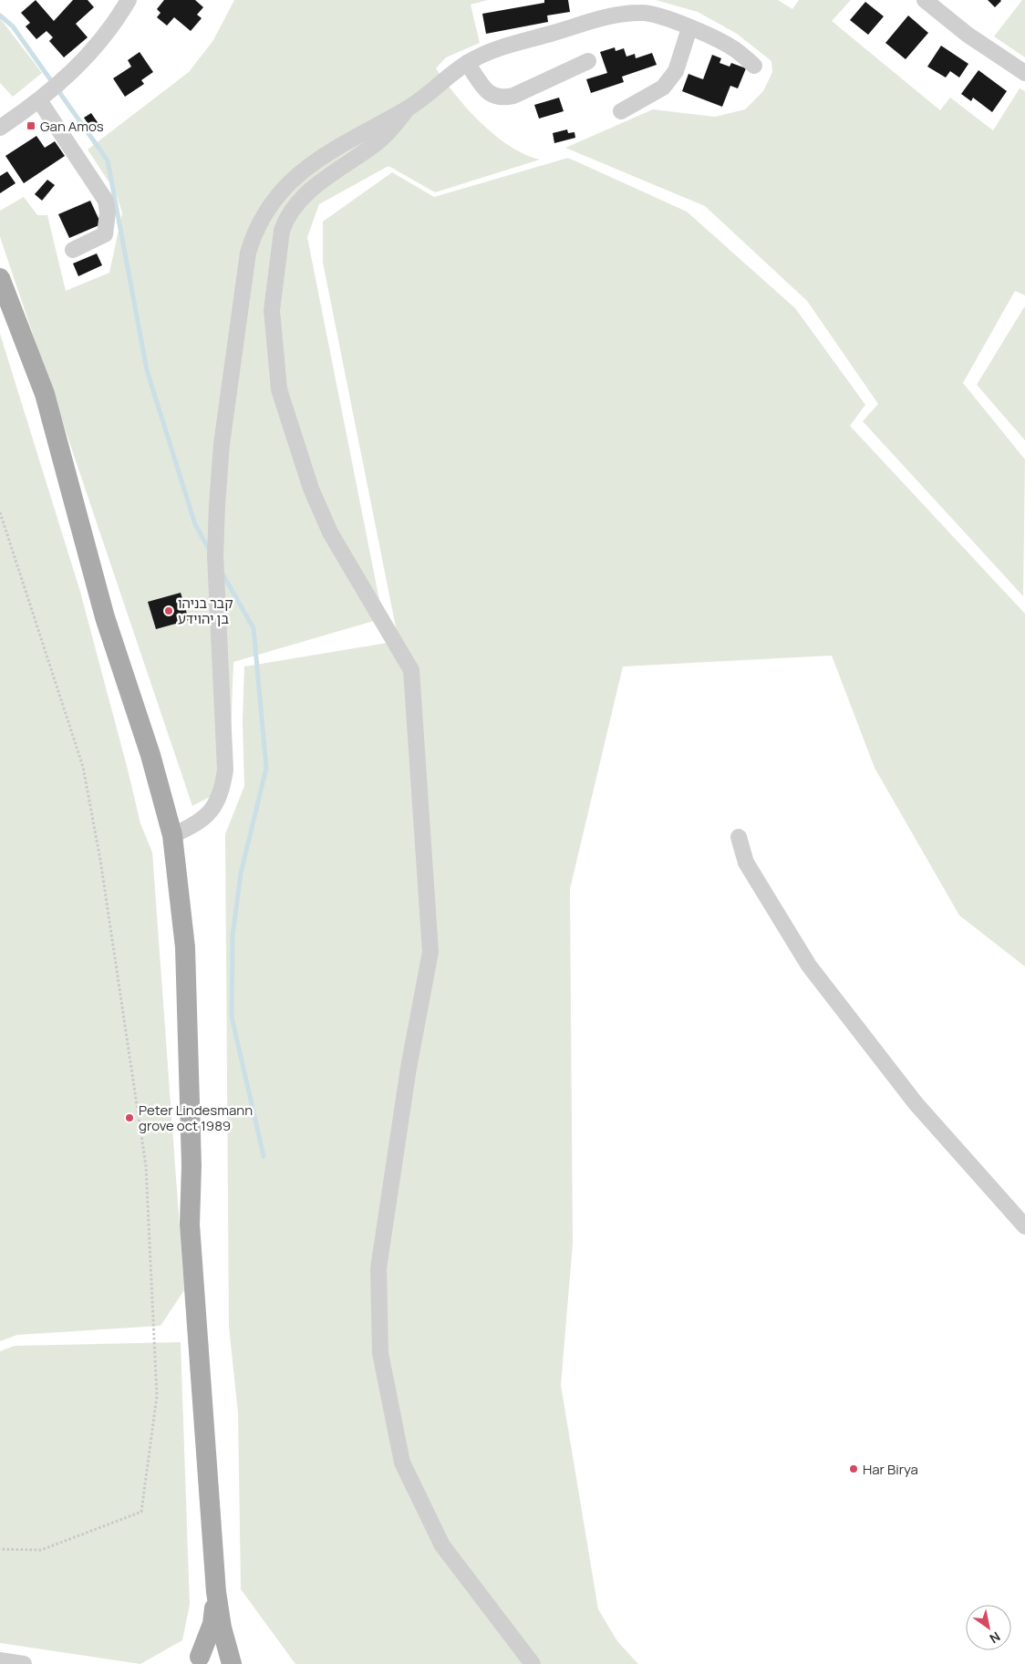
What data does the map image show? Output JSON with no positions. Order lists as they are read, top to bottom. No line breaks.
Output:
{"places":{"transit":["Gan Amos"],"other":["קבר בניהו בן יהוידע","Peter Lindesmann grove oct 1989","Har Birya"]},"north":"bottom right"}
